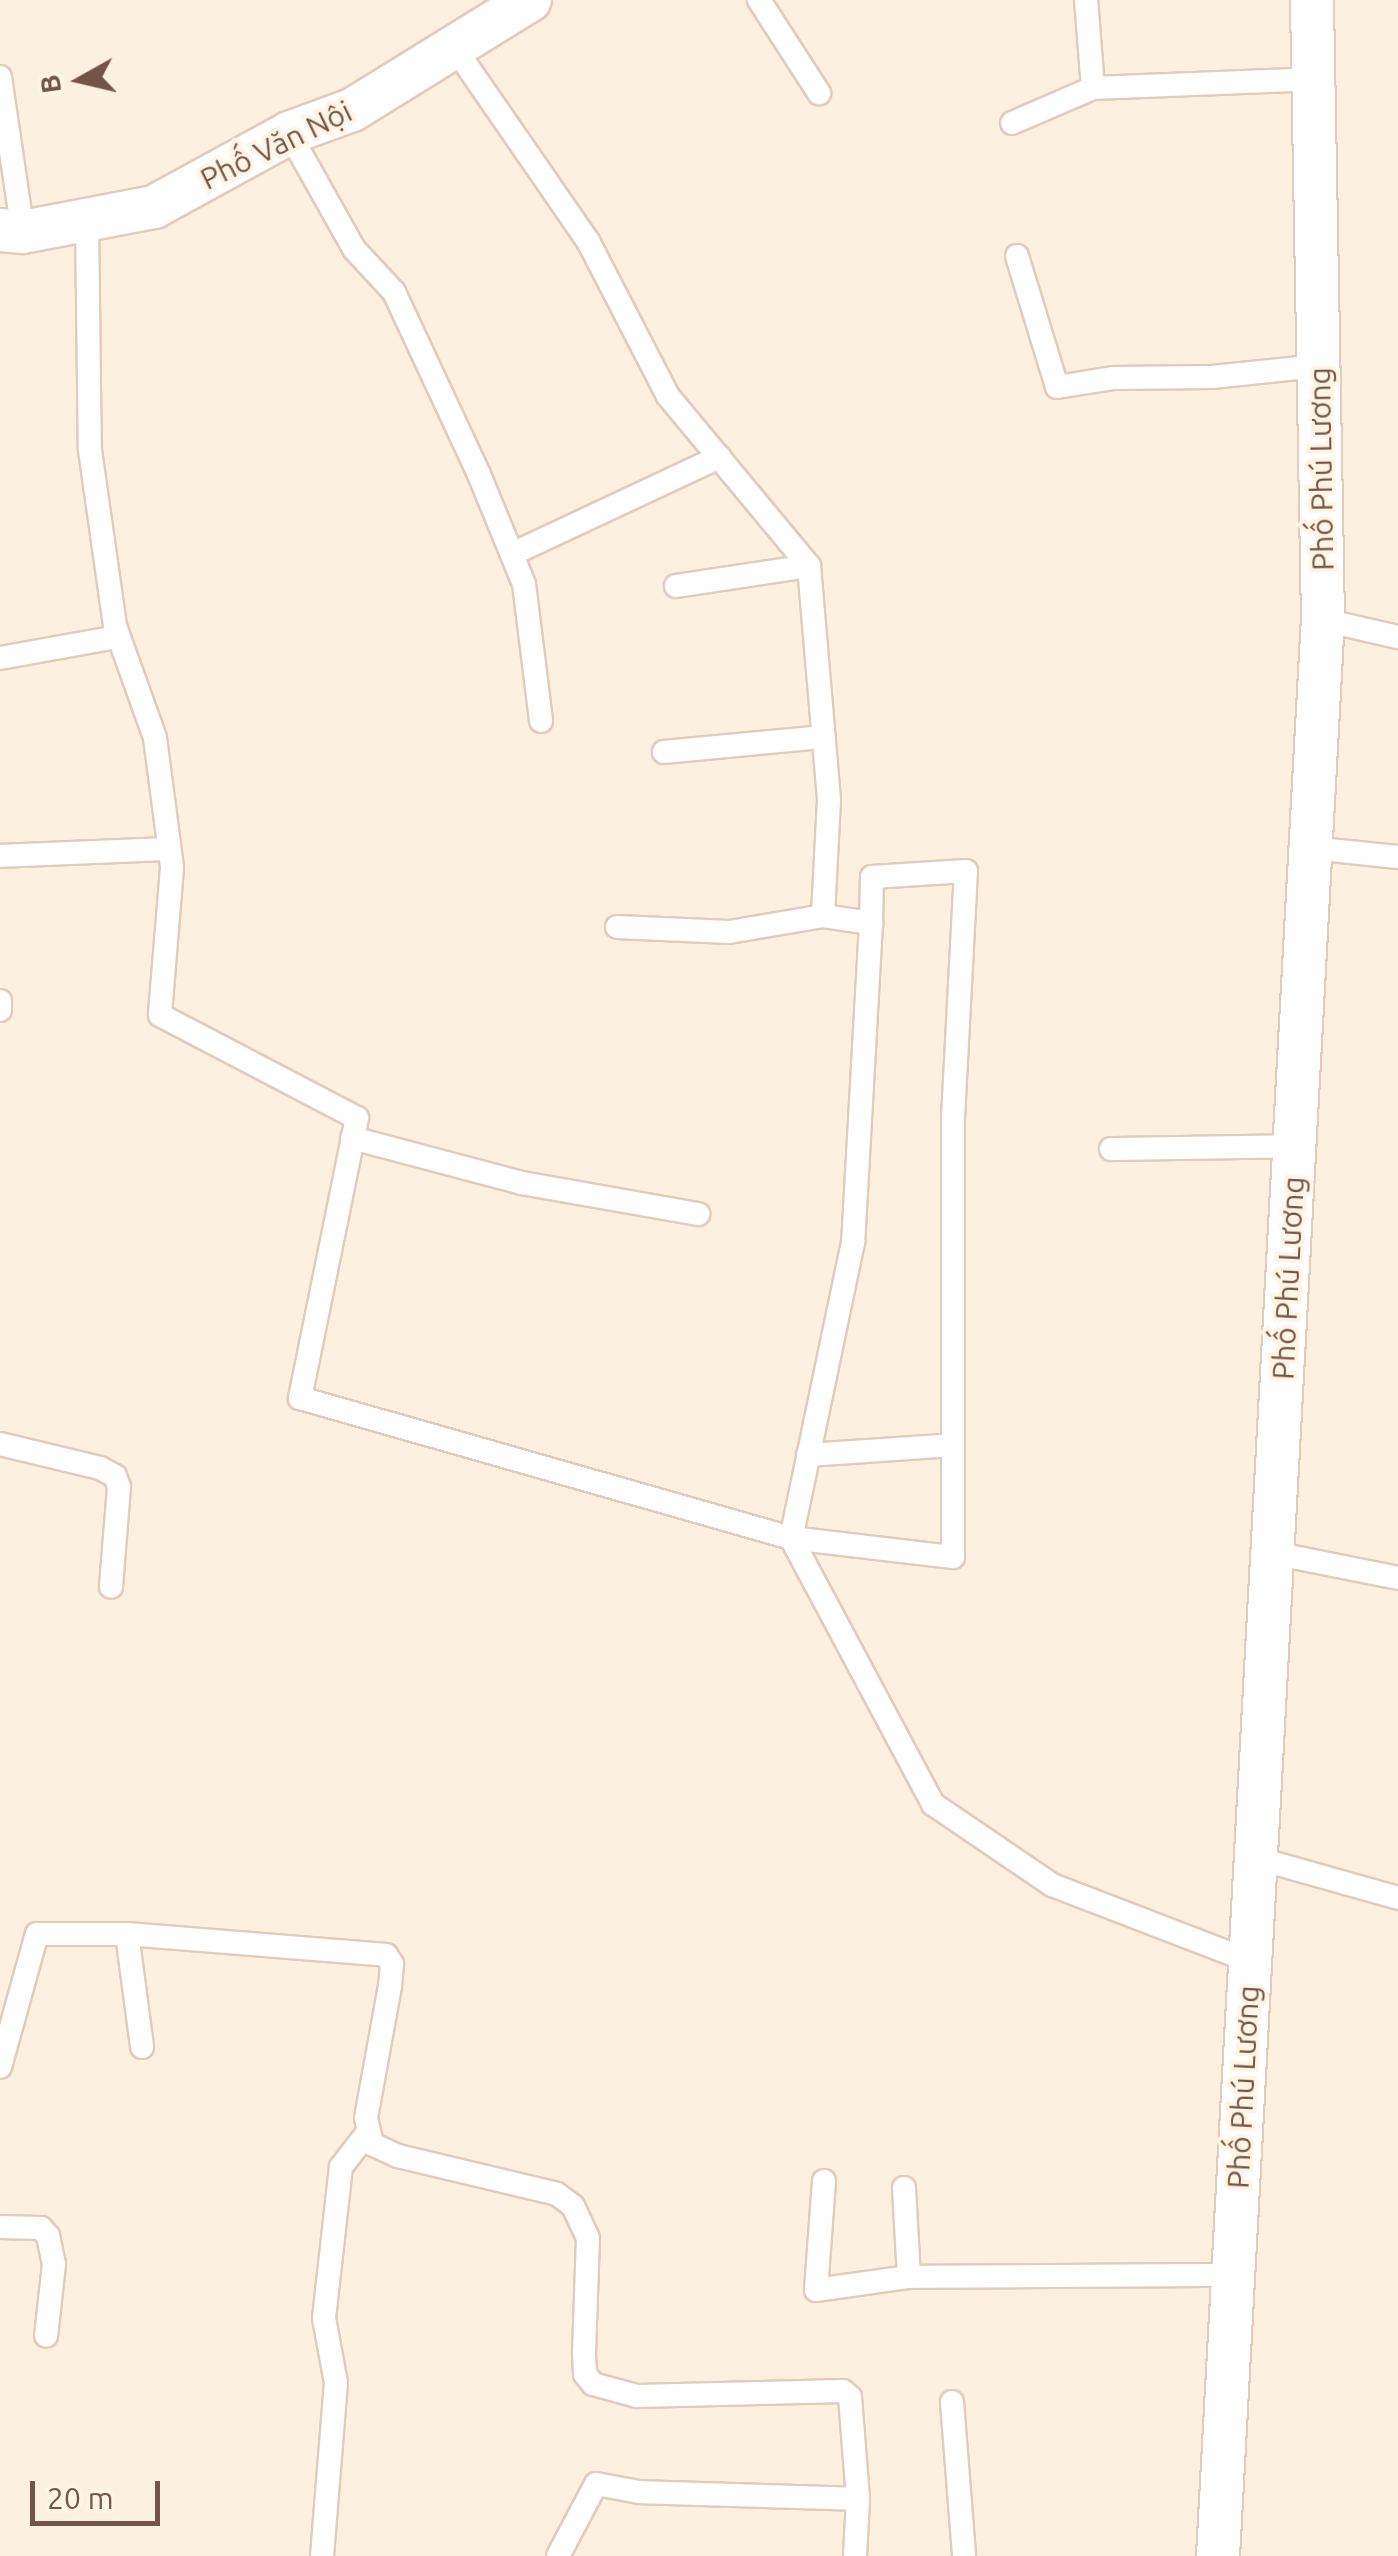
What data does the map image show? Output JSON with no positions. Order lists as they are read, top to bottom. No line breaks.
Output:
{"streets":{"street":["Phố Văn Nội","Phố Phú Lương"]},"scale_bar":"20 m","north":"left"}
